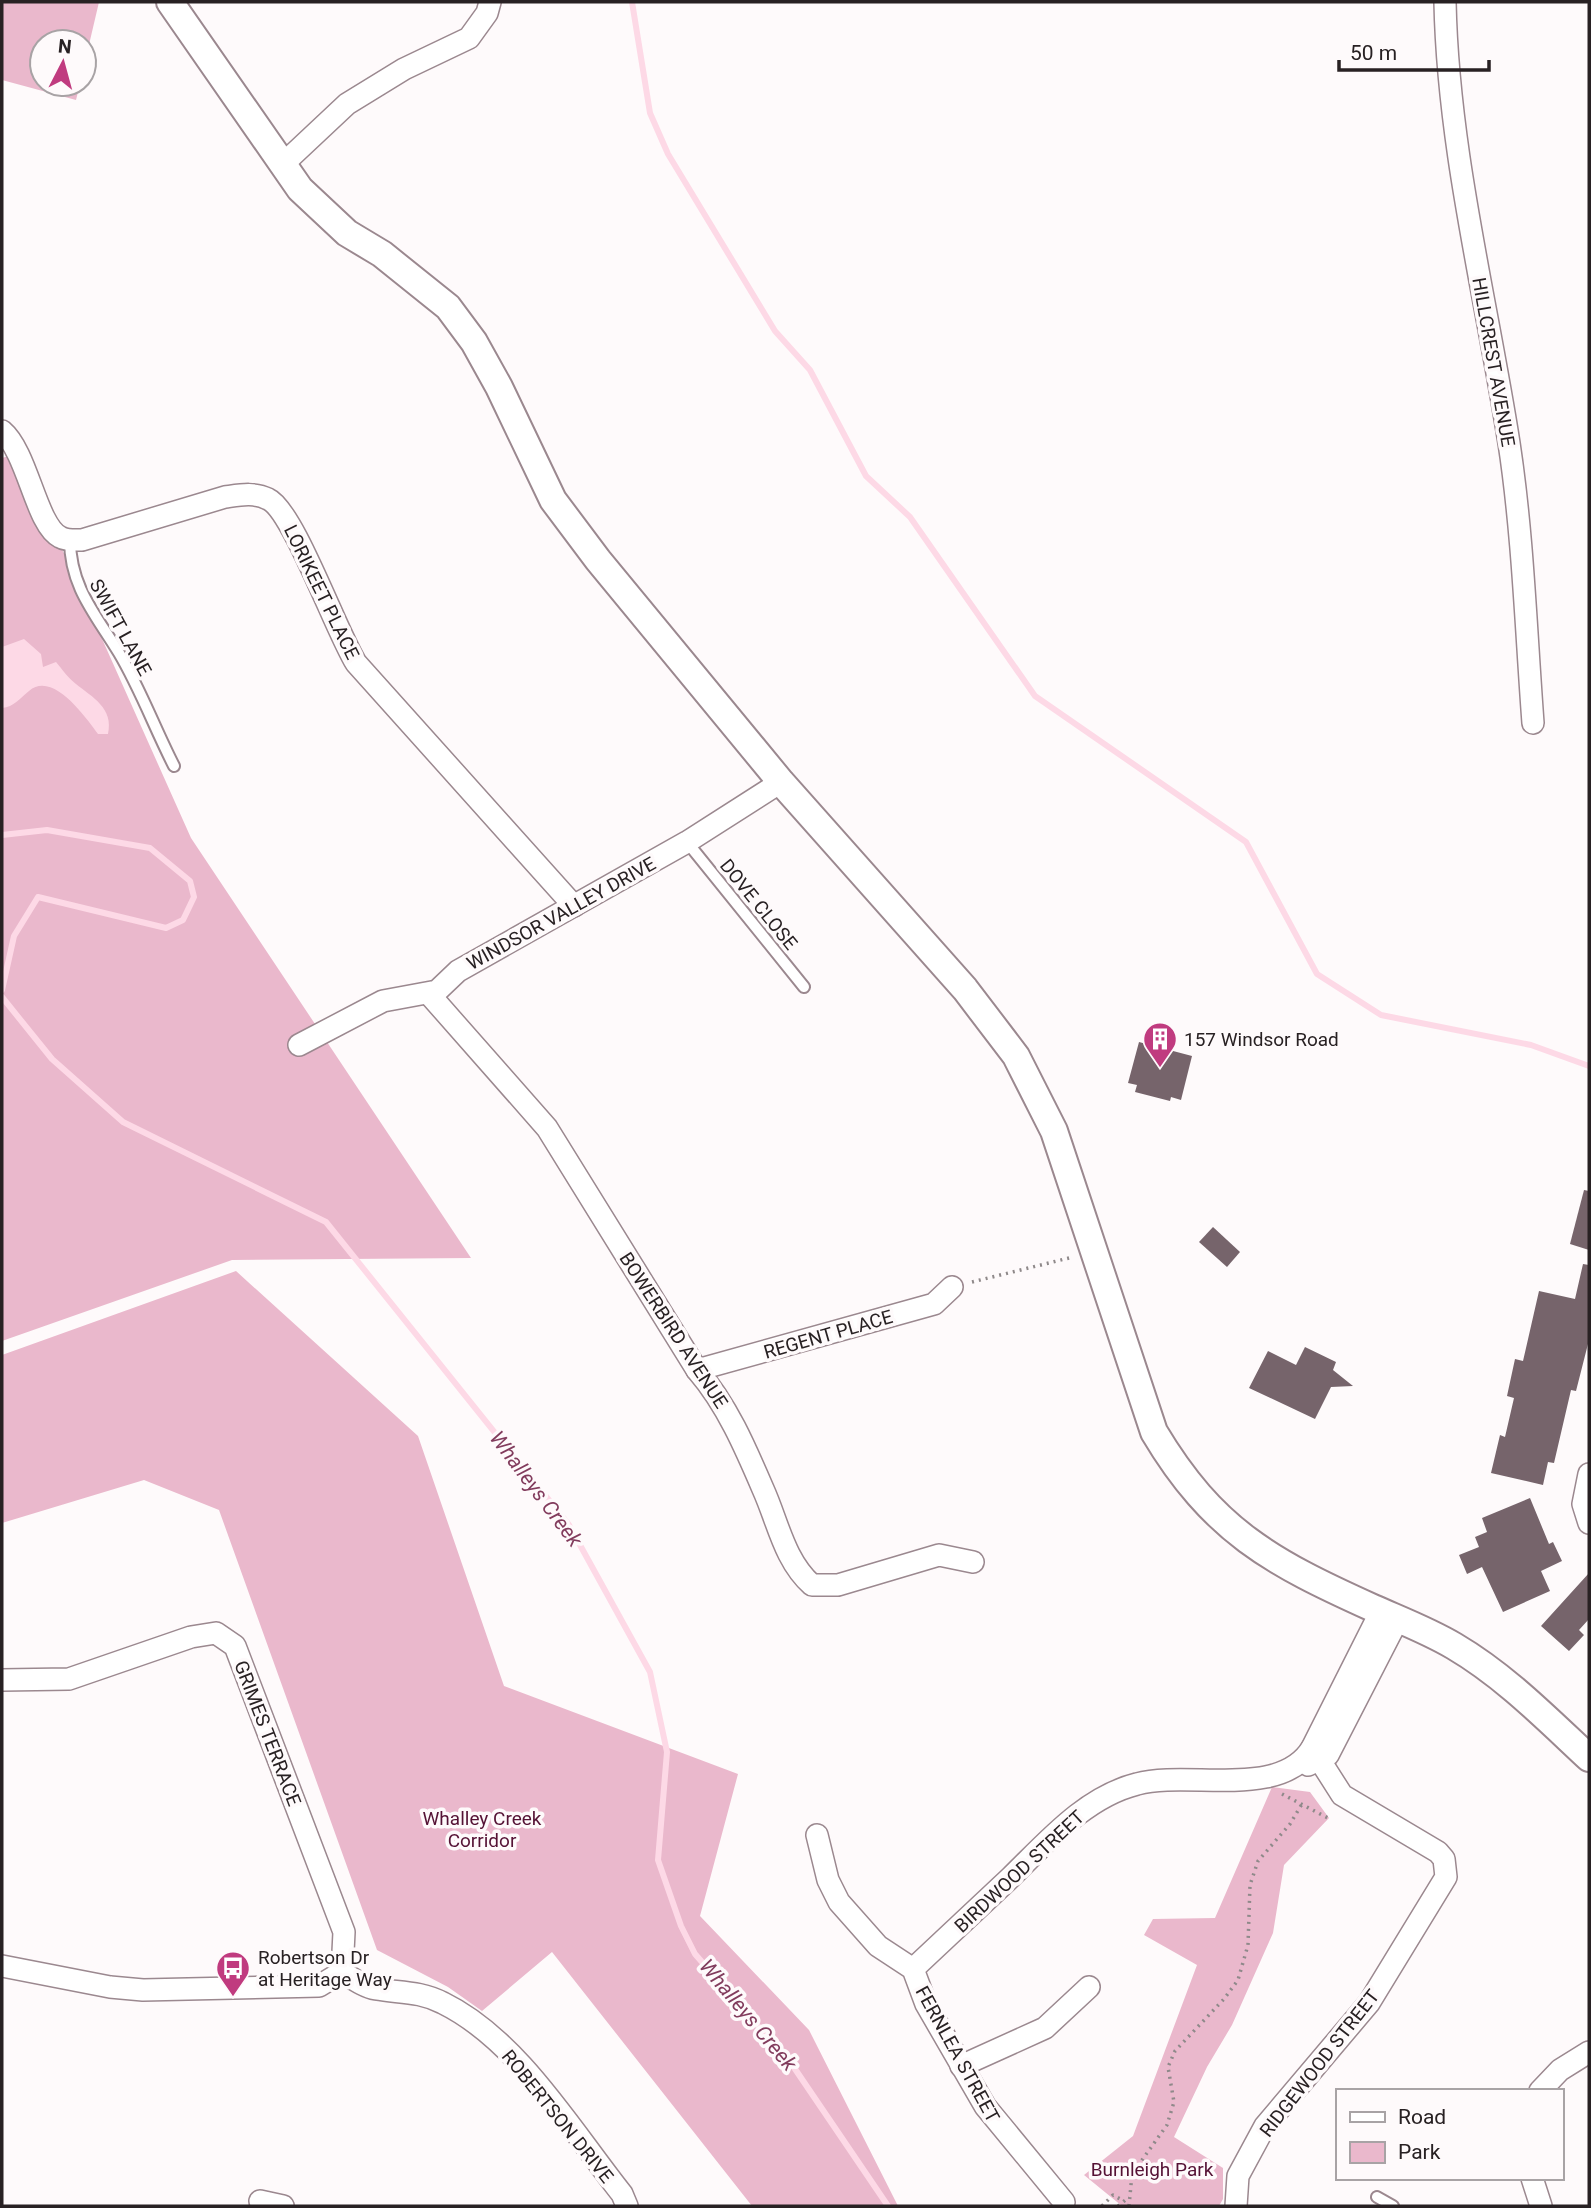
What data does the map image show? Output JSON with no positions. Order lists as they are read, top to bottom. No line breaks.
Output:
{"streets":{"street":["HILLCREST AVENUE","LORIKEET PLACE","WINDSOR VALLEY DRIVE","BOWERBIRD AVENUE","REGENT PLACE","GRIMES TERRACE","BIRDWOOD STREET","FERNLEA STREET","RIDGEWOOD STREET","ROBERTSON DRIVE"],"lane":["SWIFT LANE","DOVE CLOSE"]},"crossings":[["LORIKEET PLACE","SWIFT LANE"],["LORIKEET PLACE","WINDSOR VALLEY DRIVE"],["DOVE CLOSE","WINDSOR VALLEY DRIVE"],["WINDSOR VALLEY DRIVE","BOWERBIRD AVENUE"],["BOWERBIRD AVENUE","REGENT PLACE"],["GRIMES TERRACE","ROBERTSON DRIVE"],["BIRDWOOD STREET","FERNLEA STREET"],["BIRDWOOD STREET","RIDGEWOOD STREET"]],"water":["Whalleys Creek"],"parks":["Whalley Creek Corridor","Burnleigh Park"],"places":{"building":["157 Windsor Road"],"bus stop":["Robertson Dr at Heritage Way"]},"legend":["Road","Park"],"scale_bar":"50 m","north":"top"}
